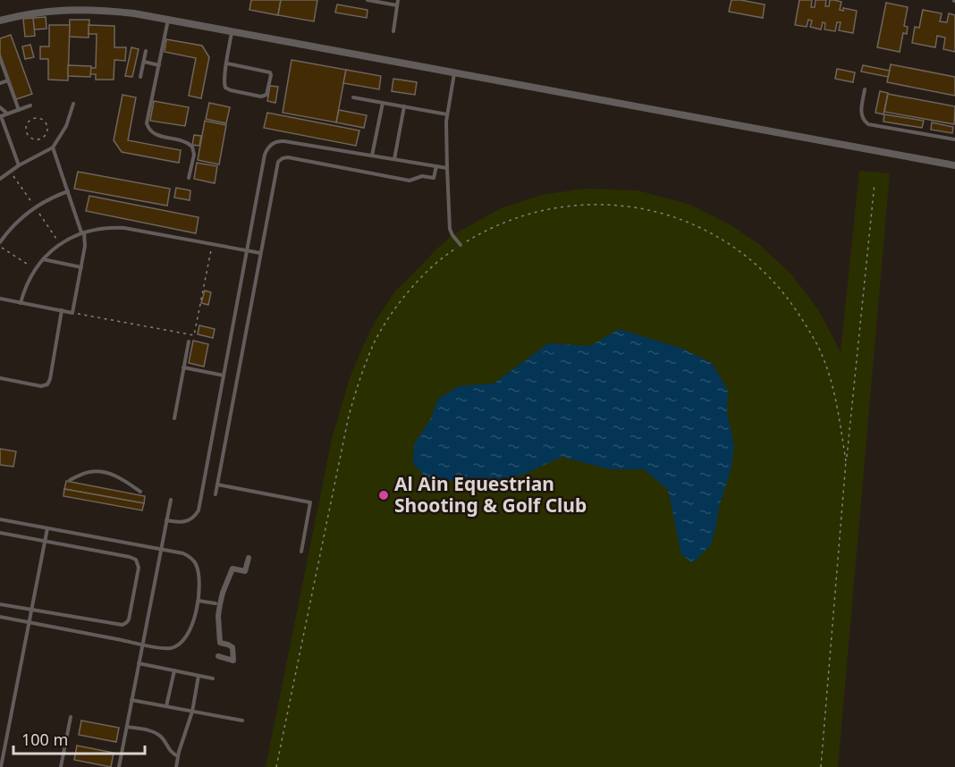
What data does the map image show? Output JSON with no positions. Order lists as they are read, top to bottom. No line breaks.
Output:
{"places":["Al Ain Equestrian Shooting & Golf Club"],"scale_bar":"100 m"}
